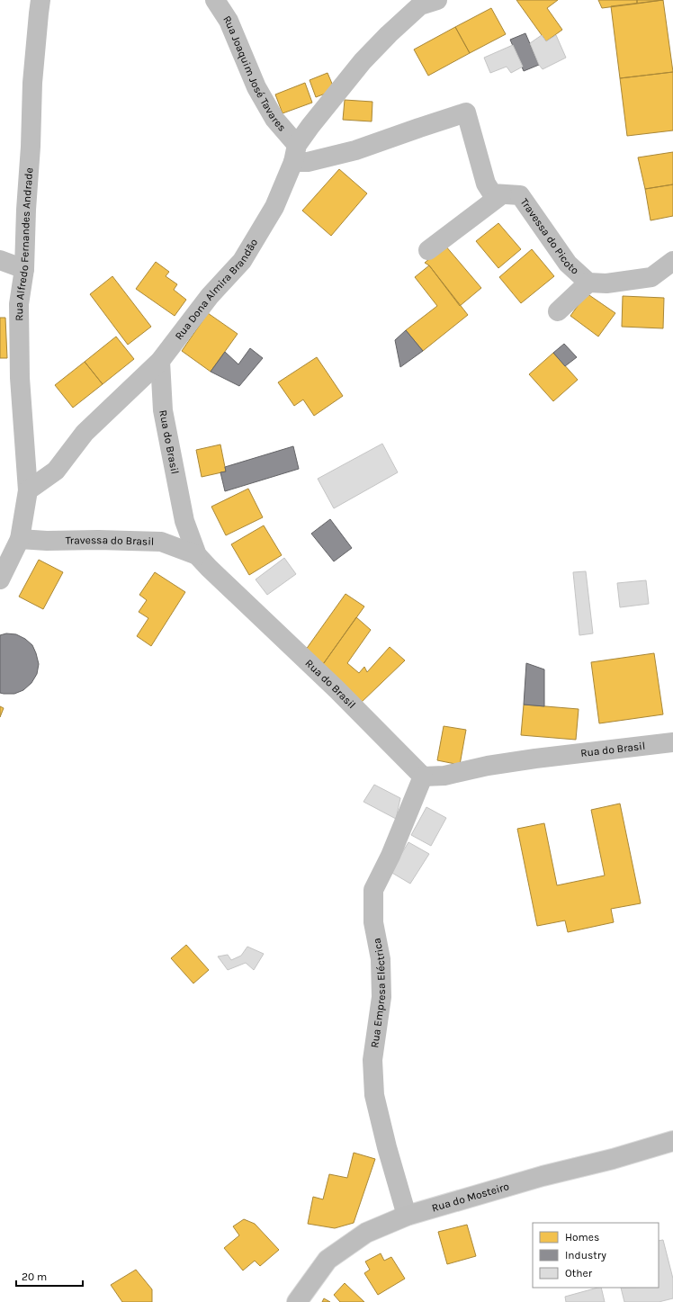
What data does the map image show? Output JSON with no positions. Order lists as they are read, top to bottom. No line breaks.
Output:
{"streets":{"main road":["Rua do Mosteiro"],"street":["Rua Joaquim José Tavares","Travessa do Picoto","Rua Alfredo Fernandes Andrade","Rua Dona Almira Brandão","Rua do Brasil","Travessa do Brasil","Rua Empresa Eléctrica"]},"crossings":[["Rua Joaquim José Tavares","Travessa do Picoto"],["Rua Joaquim José Tavares","Rua Dona Almira Brandão"],["Travessa do Picoto","Rua Dona Almira Brandão"],["Rua Alfredo Fernandes Andrade","Rua Dona Almira Brandão"],["Rua Dona Almira Brandão","Rua do Brasil"],["Rua do Brasil","Travessa do Brasil"],["Rua do Brasil","Rua Empresa Eléctrica"],["Rua Empresa Eléctrica","Rua do Mosteiro"]],"legend":["Homes","Industry","Other"],"scale_bar":"20 m"}
